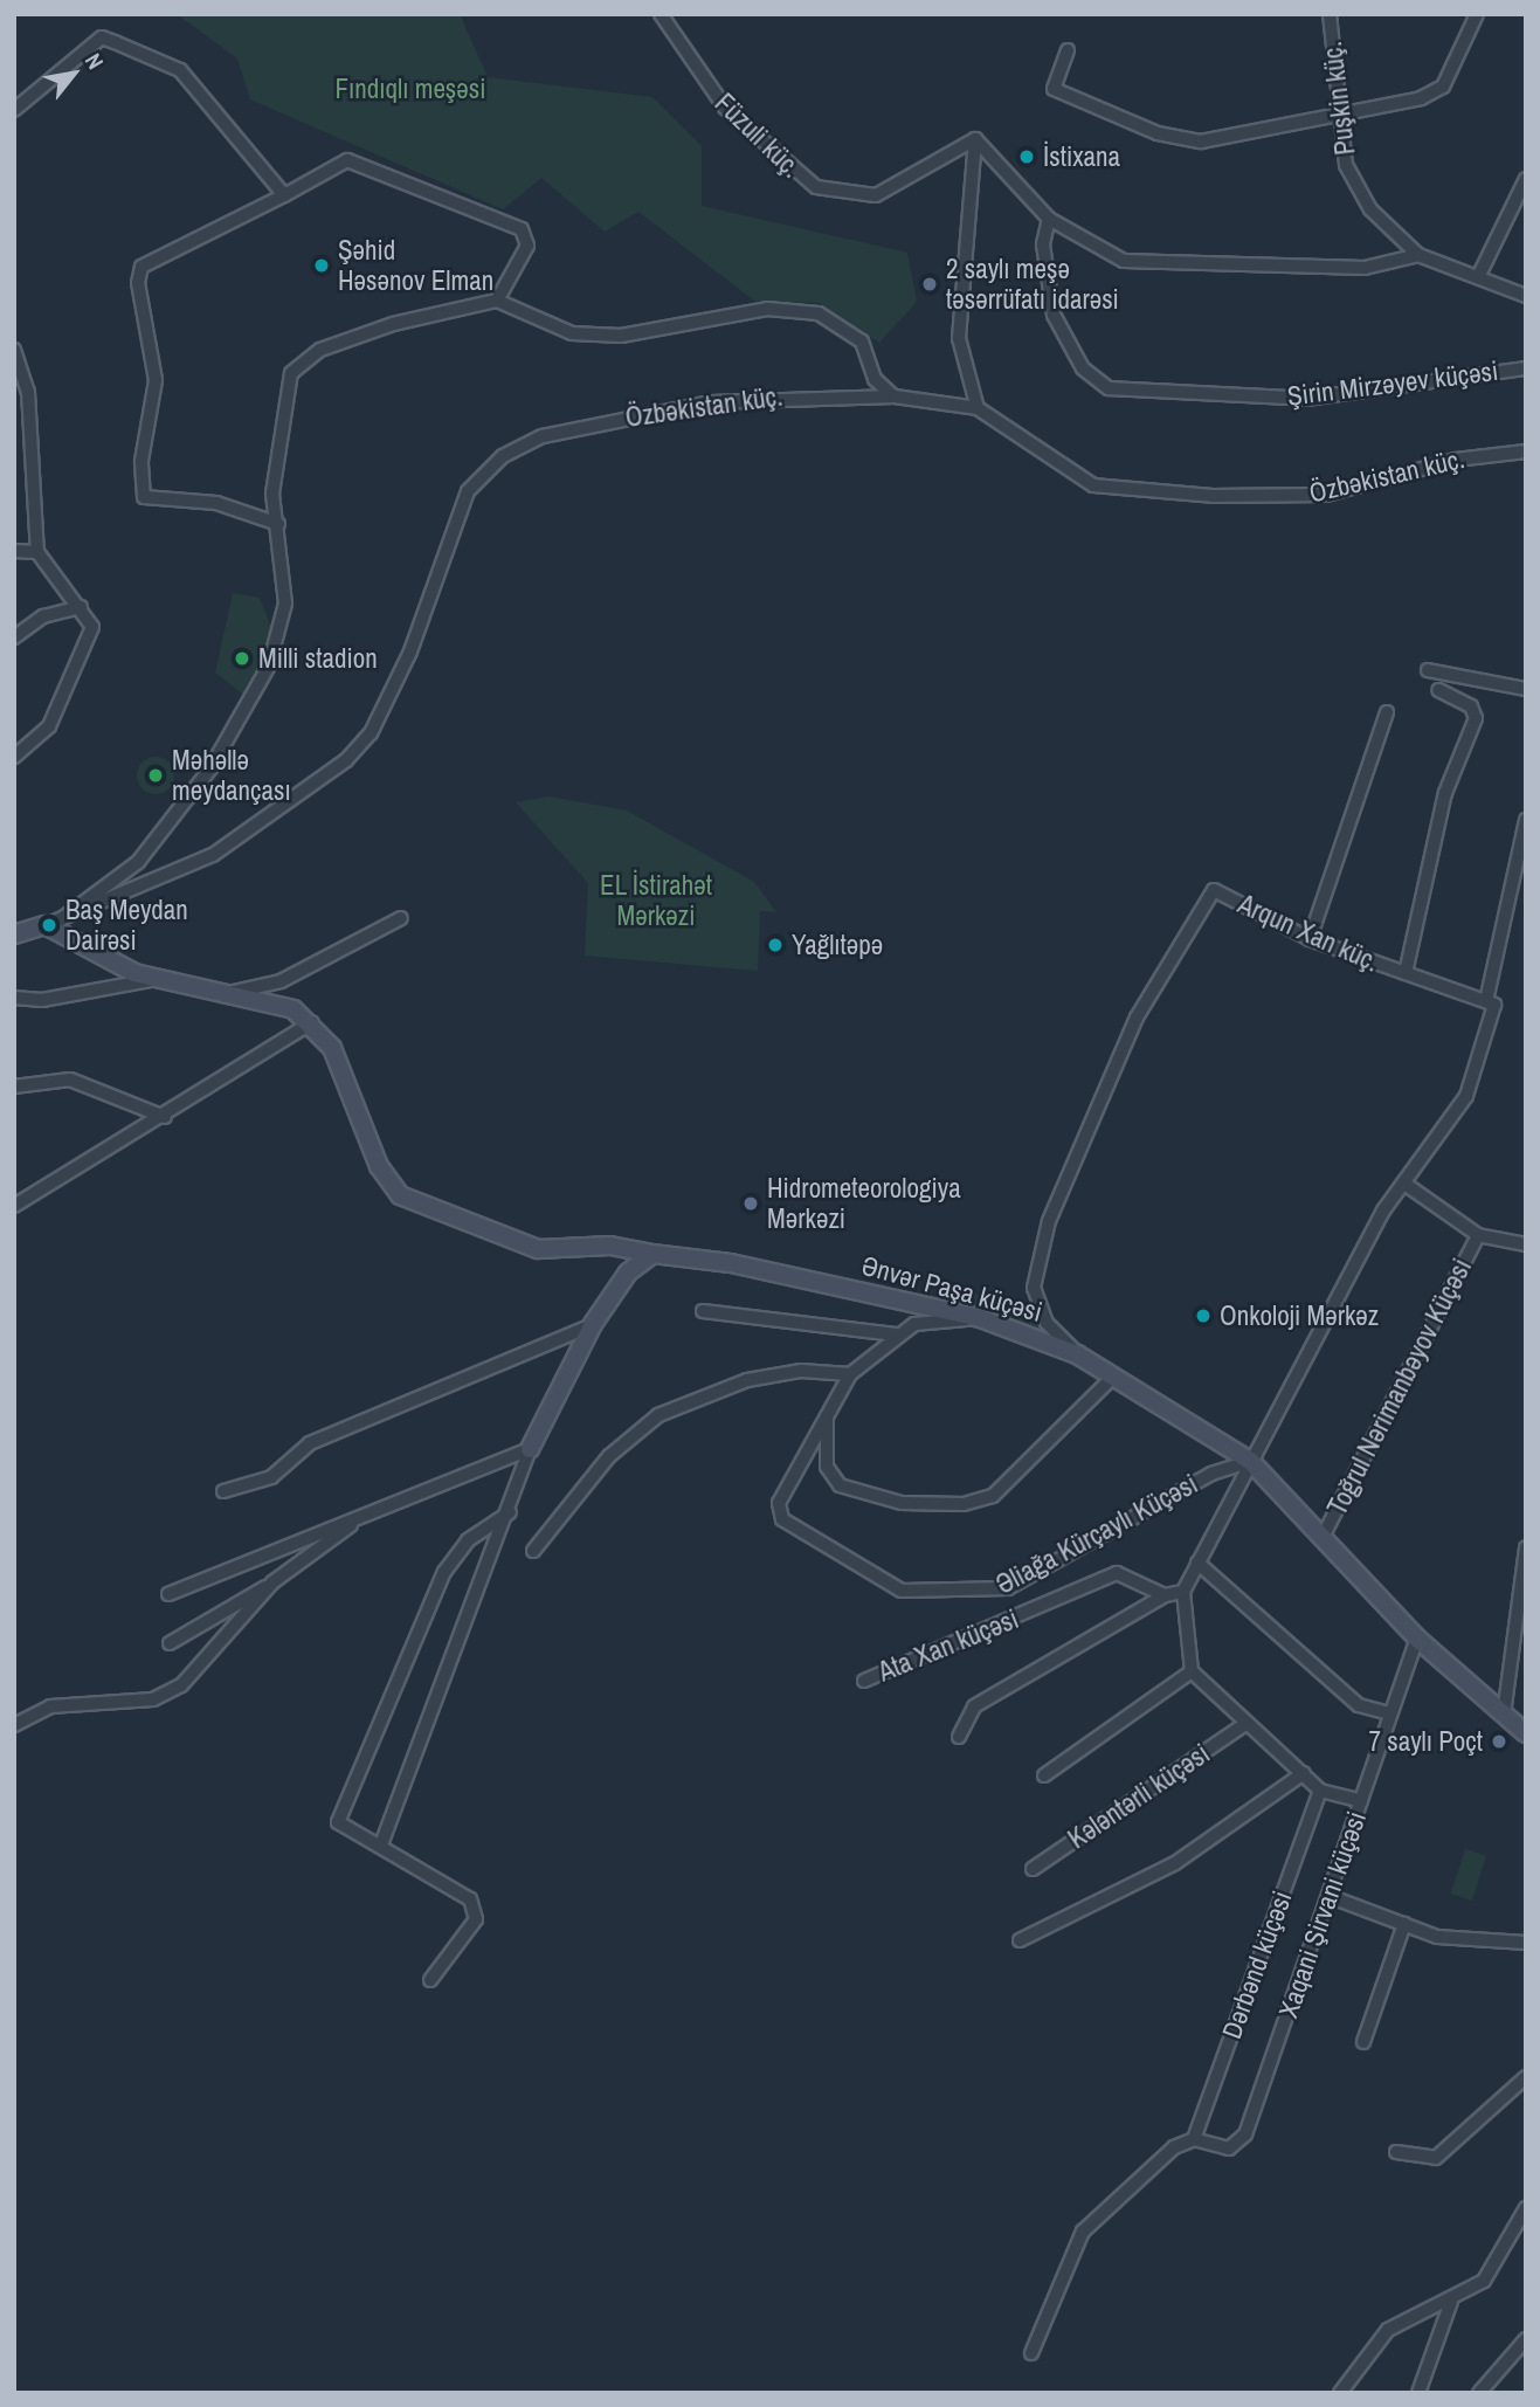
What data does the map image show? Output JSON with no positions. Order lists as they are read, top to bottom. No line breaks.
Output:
{"streets":{"street":["Puşkin küç.","Füzuli küç.","Şirin Mirzəyev küçəsi","Özbəkistan küç.","Arqun Xan küç.","Ənvər Paşa küçəsi","Toğrul Nərimanbəyov Küçəsi","Əliağa Kürçaylı Küçəsi","Ata Xan küçəsi","Kələntərli küçəsi","Xaqani Şirvani küçəsi","Dərbənd küçəsi"]},"crossings":[["Arqun Xan küç.","Ənvər Paşa küçəsi"],["Ənvər Paşa küçəsi","Toğrul Nərimanbəyov Küçəsi"],["Ənvər Paşa küçəsi","Əliağa Kürçaylı Küçəsi"],["Ənvər Paşa küçəsi","Xaqani Şirvani küçəsi"],["Xaqani Şirvani küçəsi","Dərbənd küçəsi"]],"parks":["Fındıqlı meşəsi","EL İstirahət Mərkəzi"],"places":["İstixana","Şəhid Həsənov Elman","2 saylı meşə təsərrüfatı idarəsi","Milli stadion","Məhəllə meydançası","Baş Meydan Dairəsi","Yağlıtəpə","Hidrometeorologiya Mərkəzi","Onkoloji Mərkəz","7 saylı Poçt"],"north":"top right"}
